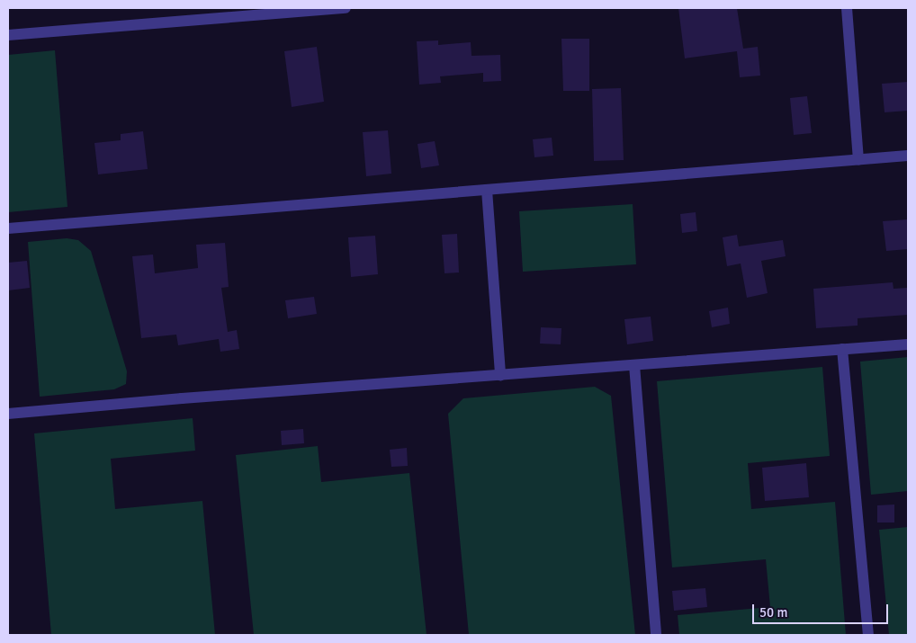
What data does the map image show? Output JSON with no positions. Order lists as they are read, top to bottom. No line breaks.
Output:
{"scale_bar":"50 m"}
